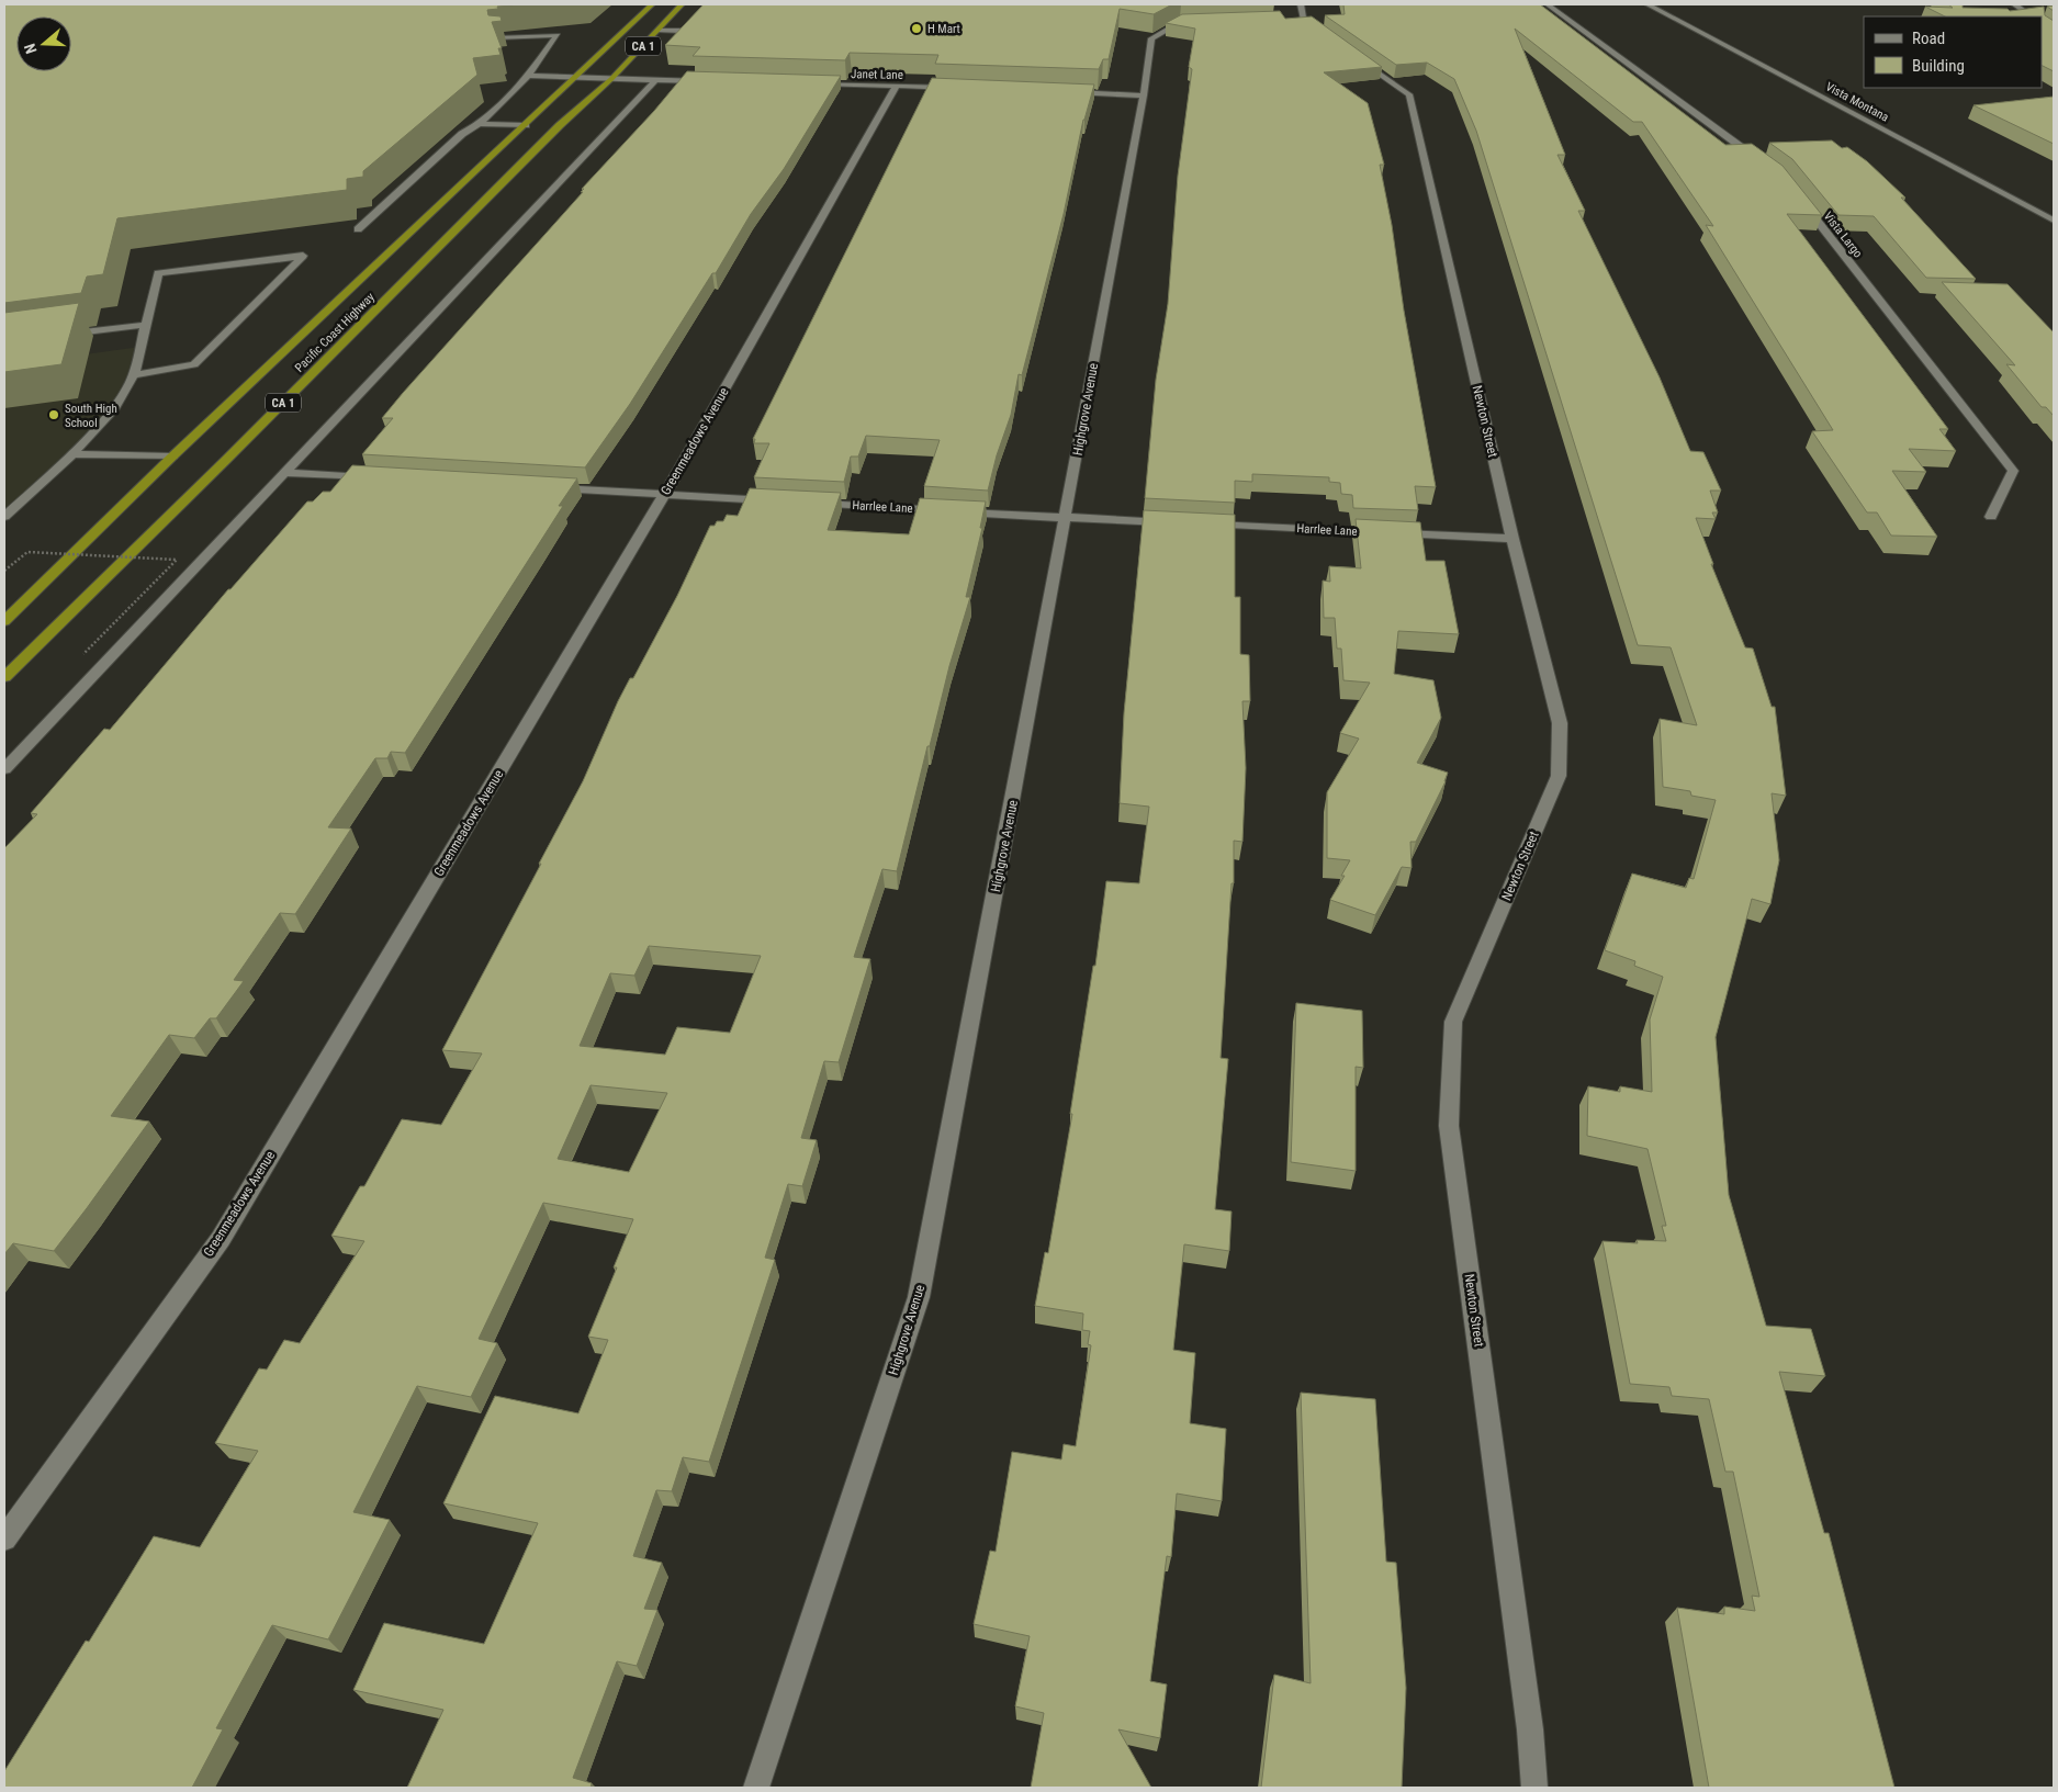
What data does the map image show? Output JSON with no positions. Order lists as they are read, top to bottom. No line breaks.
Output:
{"streets":{"highway":["CA 1","Pacific Coast Highway"],"street":["Janet Lane","Vista Montana","Vista Largo","Highgrove Avenue","Newton Street","Greenmeadows Avenue","Harrlee Lane"]},"crossings":[["Janet Lane","Greenmeadows Avenue"],["Highgrove Avenue","Harrlee Lane"],["Newton Street","Harrlee Lane"]],"places":["H Mart","South High School"],"legend":["Road","Building"],"north":"left"}
